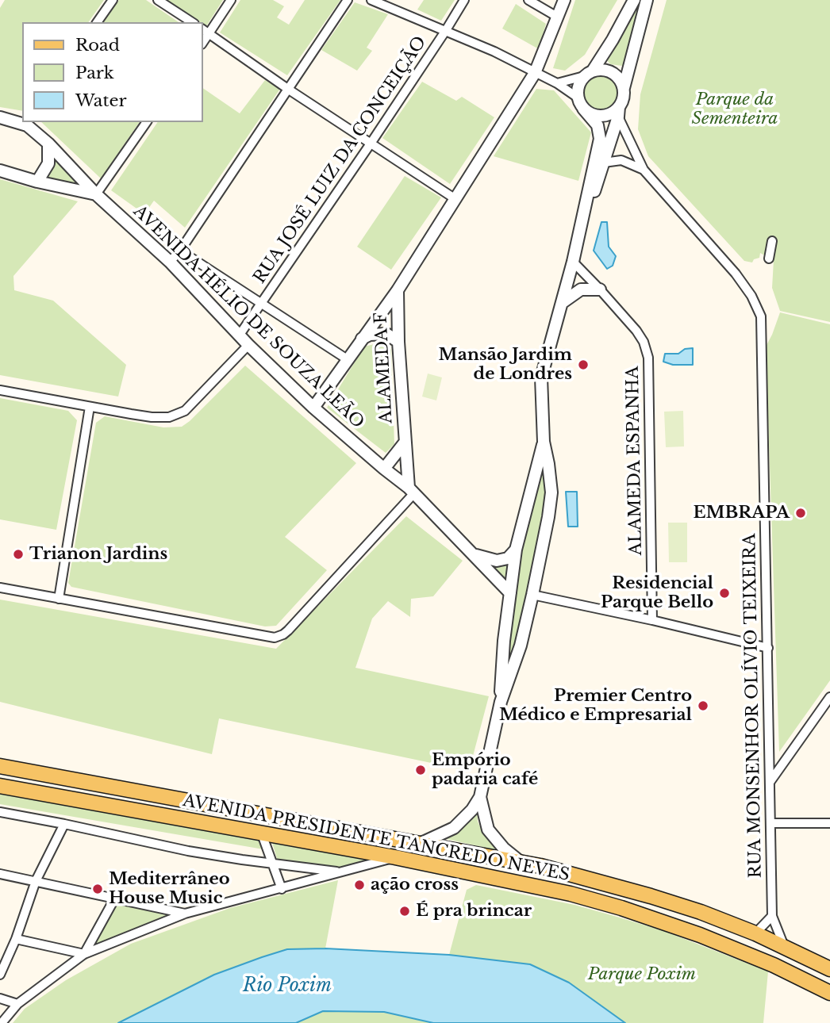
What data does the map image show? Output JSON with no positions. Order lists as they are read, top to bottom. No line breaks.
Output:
{"streets":{"main road":["AVENIDA PRESIDENTE TANCREDO NEVES"],"street":["RUA JOSÉ LUIZ DA CONCEIÇÃO","AVENIDA HÉLIO DE SOUZA LEÃO","ALAMEDA F","ALAMEDA ESPANHA","RUA MONSENHOR OLÍVIO TEIXEIRA"]},"crossings":[["RUA JOSÉ LUIZ DA CONCEIÇÃO","AVENIDA HÉLIO DE SOUZA LEÃO"],["AVENIDA HÉLIO DE SOUZA LEÃO","ALAMEDA F"],["RUA MONSENHOR OLÍVIO TEIXEIRA","AVENIDA PRESIDENTE TANCREDO NEVES"]],"water":["Rio Poxim"],"parks":["Parque da Sementeira","Parque Poxim"],"places":["Mansão Jardim de Londres","EMBRAPA","Trianon Jardins","Residencial Parque Bello","Premier Centro Médico e Empresarial","Empório padaria café","ação cross","Mediterrâneo House Music","É pra brincar"],"legend":["Road","Park","Water"]}
